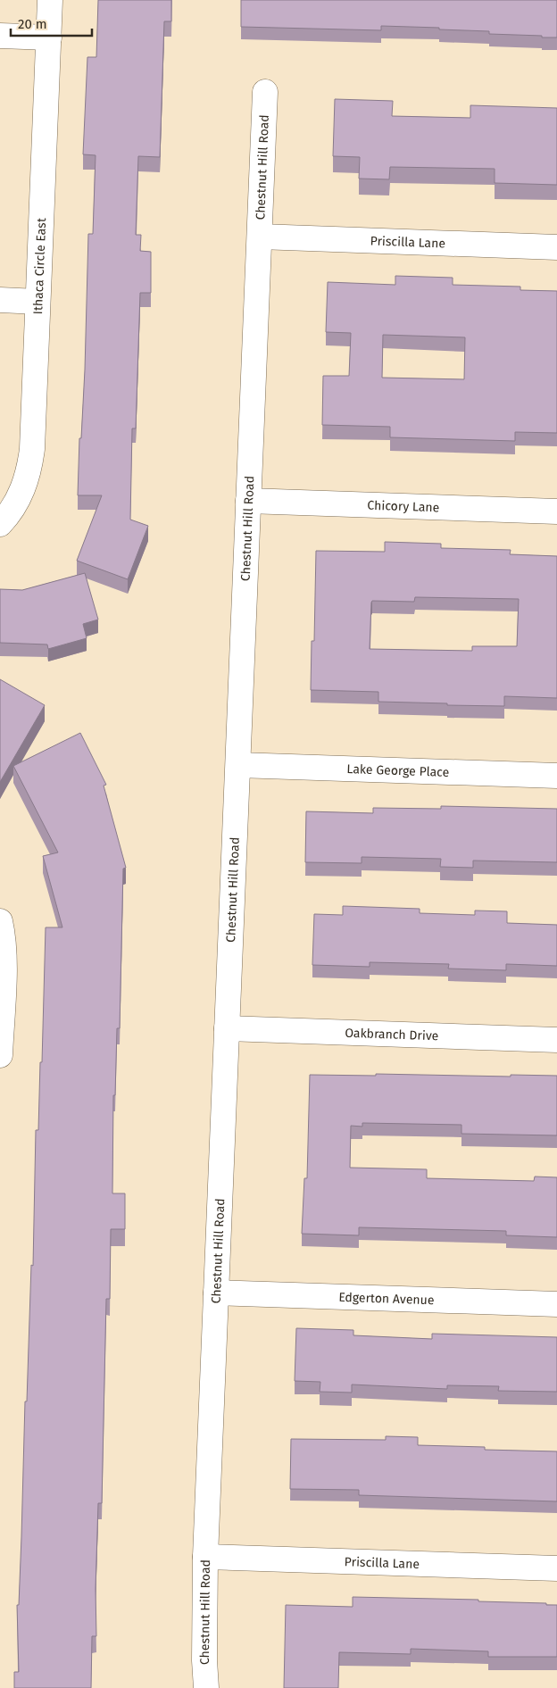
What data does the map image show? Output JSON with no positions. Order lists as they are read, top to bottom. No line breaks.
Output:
{"streets":{"street":["Chestnut Hill Road","Priscilla Lane","Ithaca Circle East","Chicory Lane","Lake George Place","Oakbranch Drive","Edgerton Avenue"]},"crossings":[["Chestnut Hill Road","Priscilla Lane"],["Chestnut Hill Road","Chicory Lane"],["Chestnut Hill Road","Lake George Place"],["Chestnut Hill Road","Oakbranch Drive"],["Chestnut Hill Road","Edgerton Avenue"]],"scale_bar":"20 m"}
